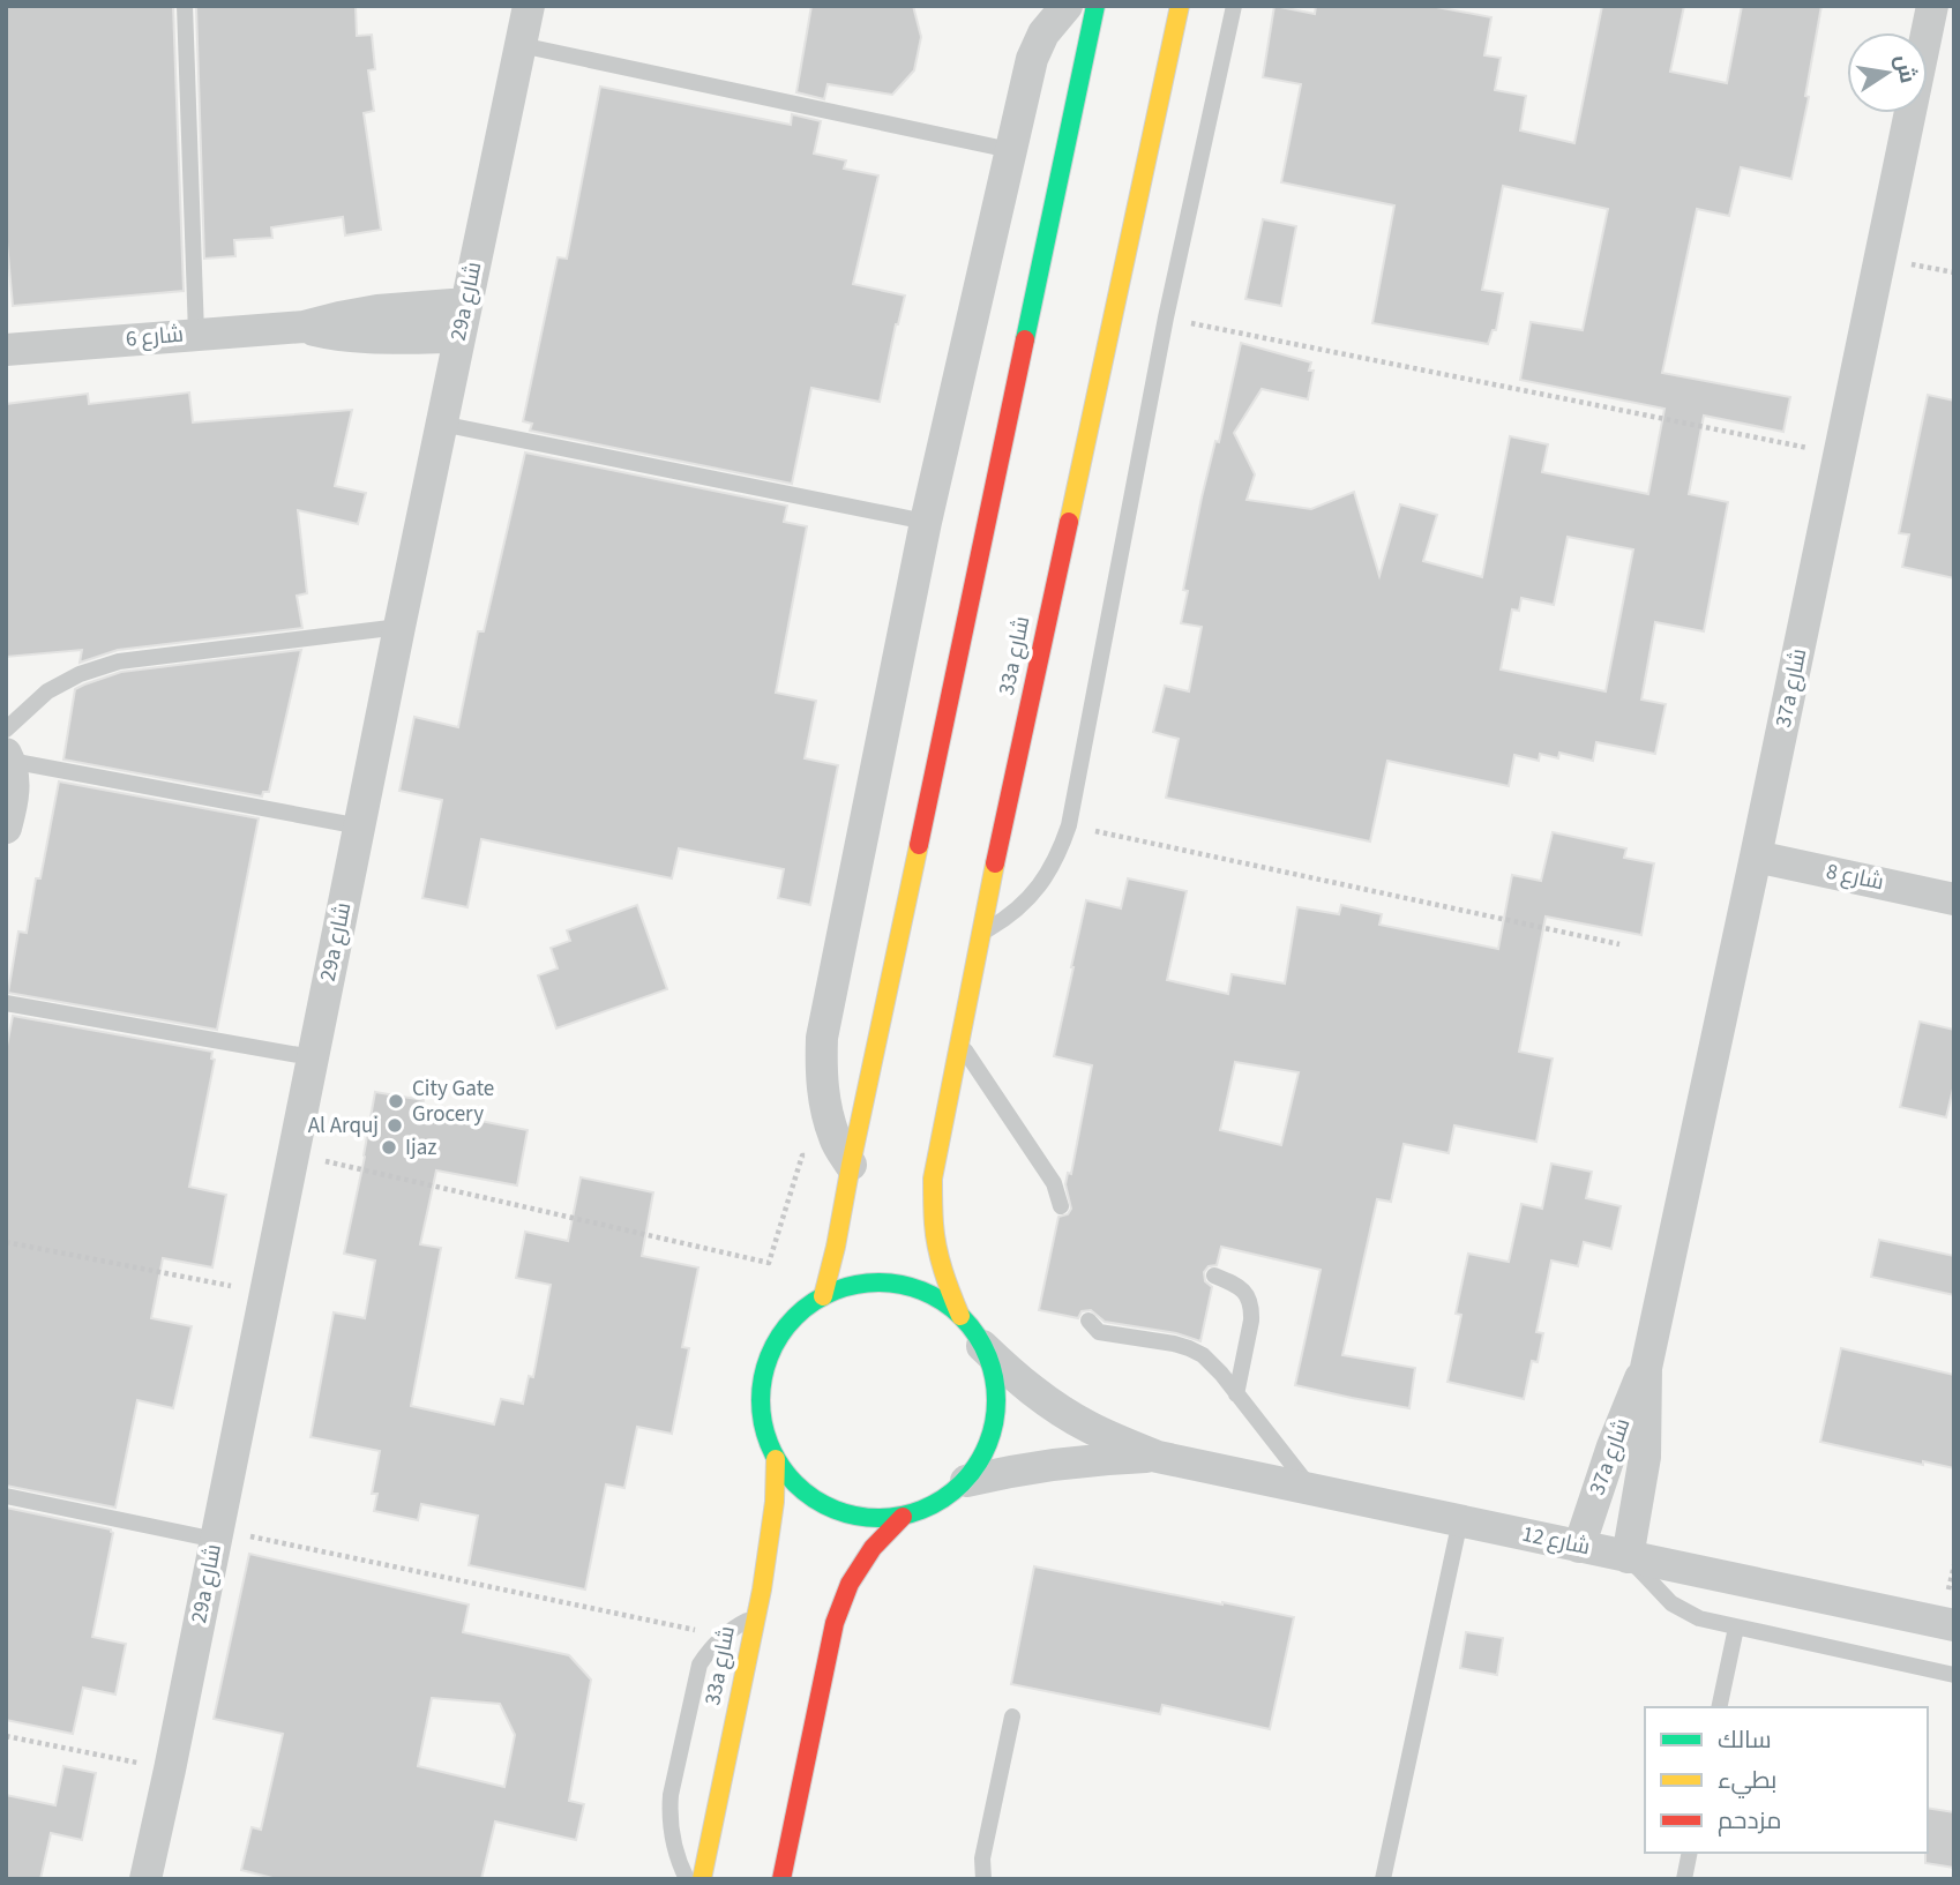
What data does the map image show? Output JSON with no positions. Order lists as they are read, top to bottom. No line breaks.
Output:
{"streets":{"street":["29a شارع","شارع 6","33a شارع","37a شارع","شارع 8","شارع 12"]},"crossings":[["29a شارع","شارع 6"],["33a شارع","شارع 12"],["37a شارع","شارع 8"],["37a شارع","شارع 12"]],"places":["City Gate Grocery","Al Arquj","Ijaz"],"legend":["سالك","بطيء","مزدحم"],"north":"right"}
